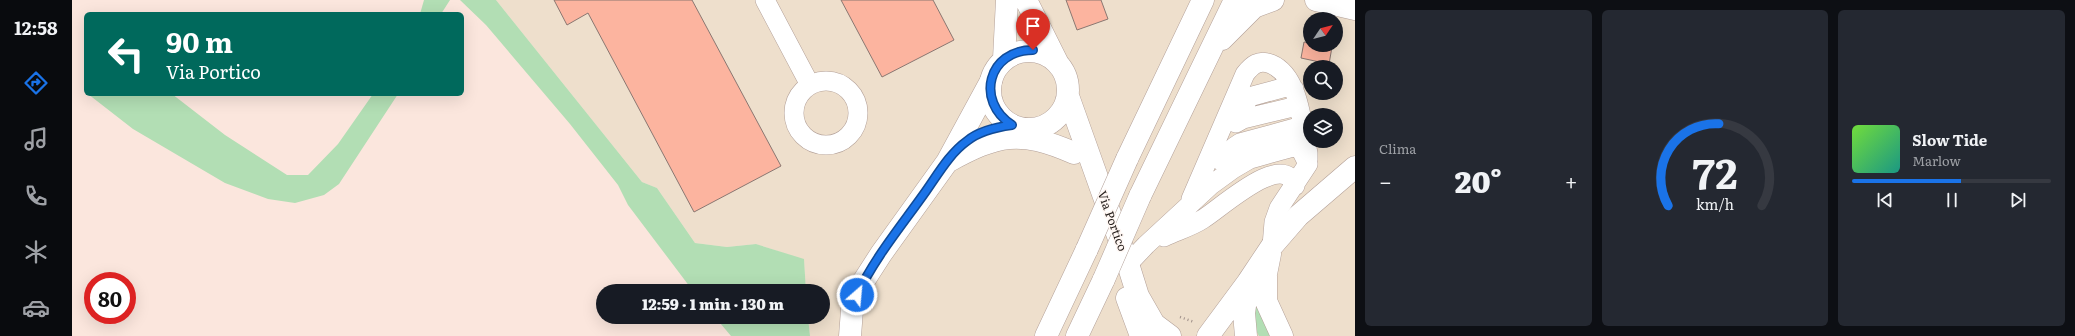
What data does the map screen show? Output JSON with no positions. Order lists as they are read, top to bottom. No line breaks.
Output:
{"streets":{"main road":["Via Portico"]},"north":"top right","page":{"tabs":"12:58","tile":"Clima","turn":["90 m","Via Portico"],"song":["Slow Tide","Marlow"],"heat":["−","20°","+"],"limit":"80","trip":"12:59 · 1 min · 130 m","gauge":["72","km/h"]}}
